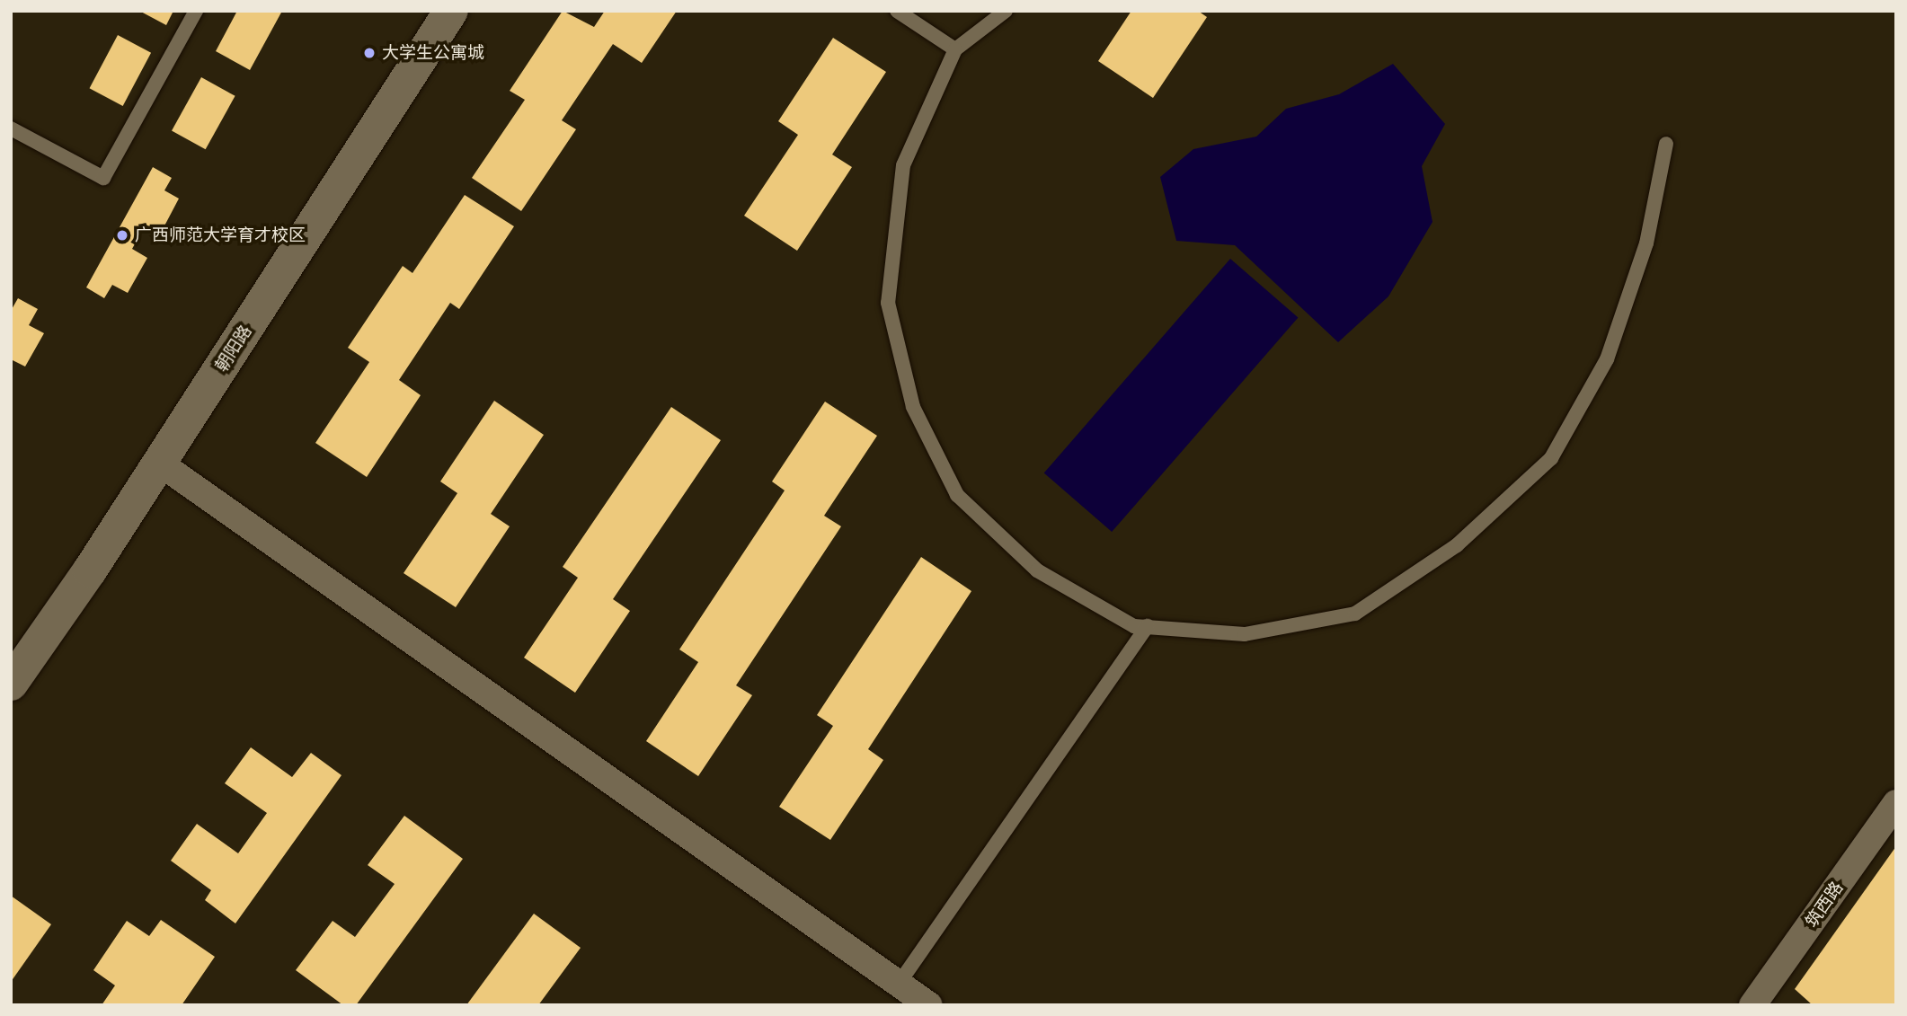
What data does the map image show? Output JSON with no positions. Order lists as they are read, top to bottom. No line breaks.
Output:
{"streets":{"street":["朝阳路","筑西路"]},"places":["大学生公寓城","广西师范大学育才校区"]}
